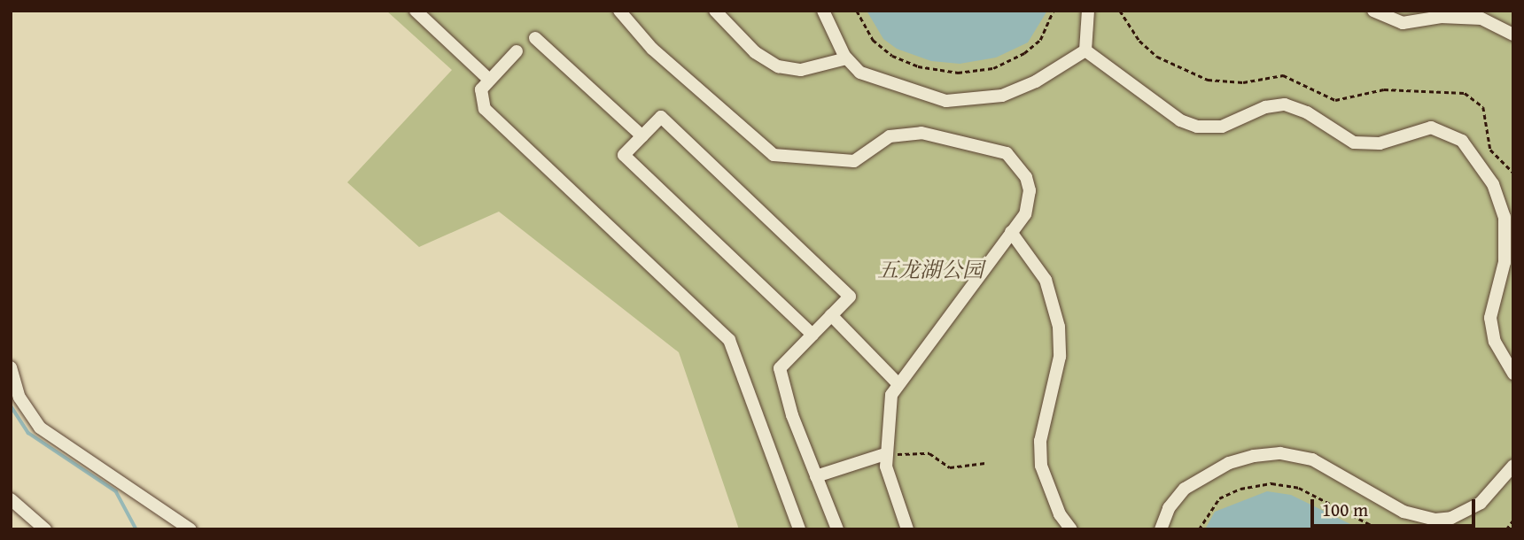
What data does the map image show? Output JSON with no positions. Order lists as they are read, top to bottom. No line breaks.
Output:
{"parks":["五龙湖公园"],"scale_bar":"100 m"}
